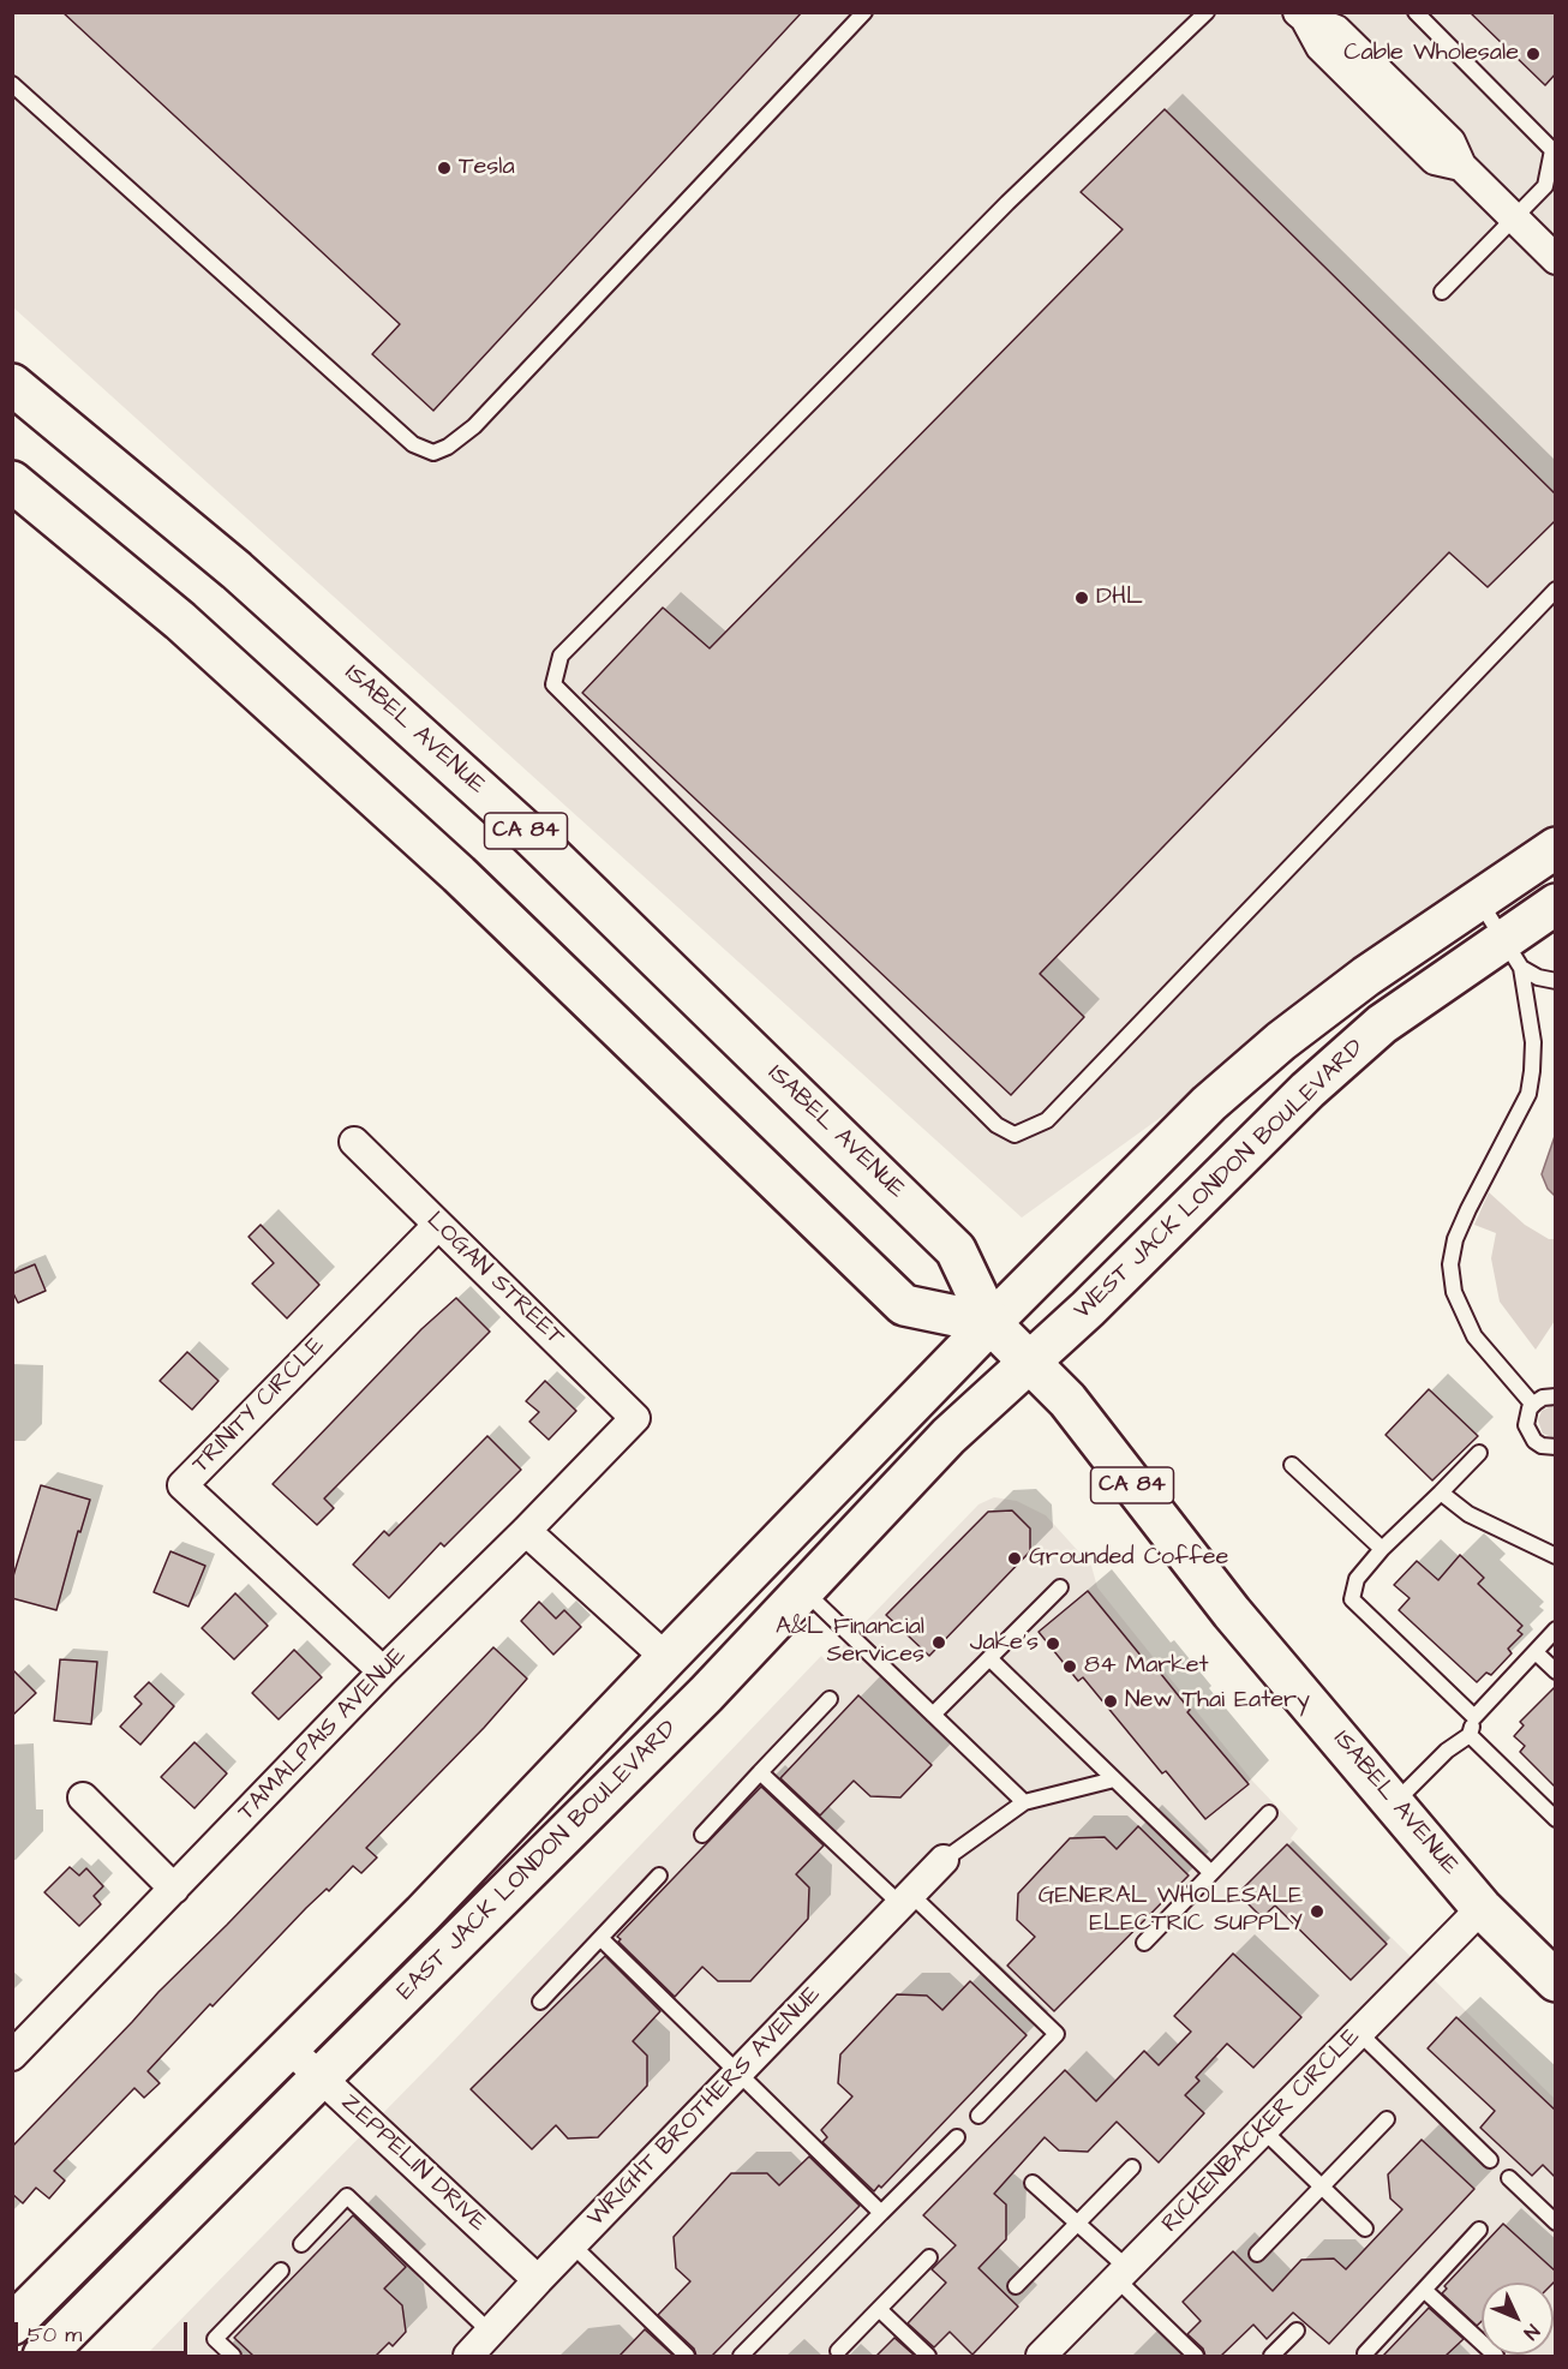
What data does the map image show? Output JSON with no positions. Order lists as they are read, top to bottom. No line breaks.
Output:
{"streets":{"main road":["ISABEL AVENUE","CA 84","WEST JACK LONDON BOULEVARD","EAST JACK LONDON BOULEVARD"],"street":["LOGAN STREET","TRINITY CIRCLE","TAMALPAIS AVENUE","WRIGHT BROTHERS AVENUE","RICKENBACKER CIRCLE","ZEPPELIN DRIVE"]},"crossings":[["ISABEL AVENUE","WEST JACK LONDON BOULEVARD"],["ISABEL AVENUE","EAST JACK LONDON BOULEVARD"],["ISABEL AVENUE","RICKENBACKER CIRCLE"],["WEST JACK LONDON BOULEVARD","EAST JACK LONDON BOULEVARD"],["LOGAN STREET","TRINITY CIRCLE"],["LOGAN STREET","TAMALPAIS AVENUE"],["TRINITY CIRCLE","TAMALPAIS AVENUE"],["EAST JACK LONDON BOULEVARD","ZEPPELIN DRIVE"],["WRIGHT BROTHERS AVENUE","ZEPPELIN DRIVE"]],"places":["Cable Wholesale","Tesla","DHL","Grounded Coffee","A&L Financial Services","Jake's","84 Market","New Thai Eatery","GENERAL WHOLESALE ELECTRIC SUPPLY"],"scale_bar":"50 m","north":"bottom right"}
